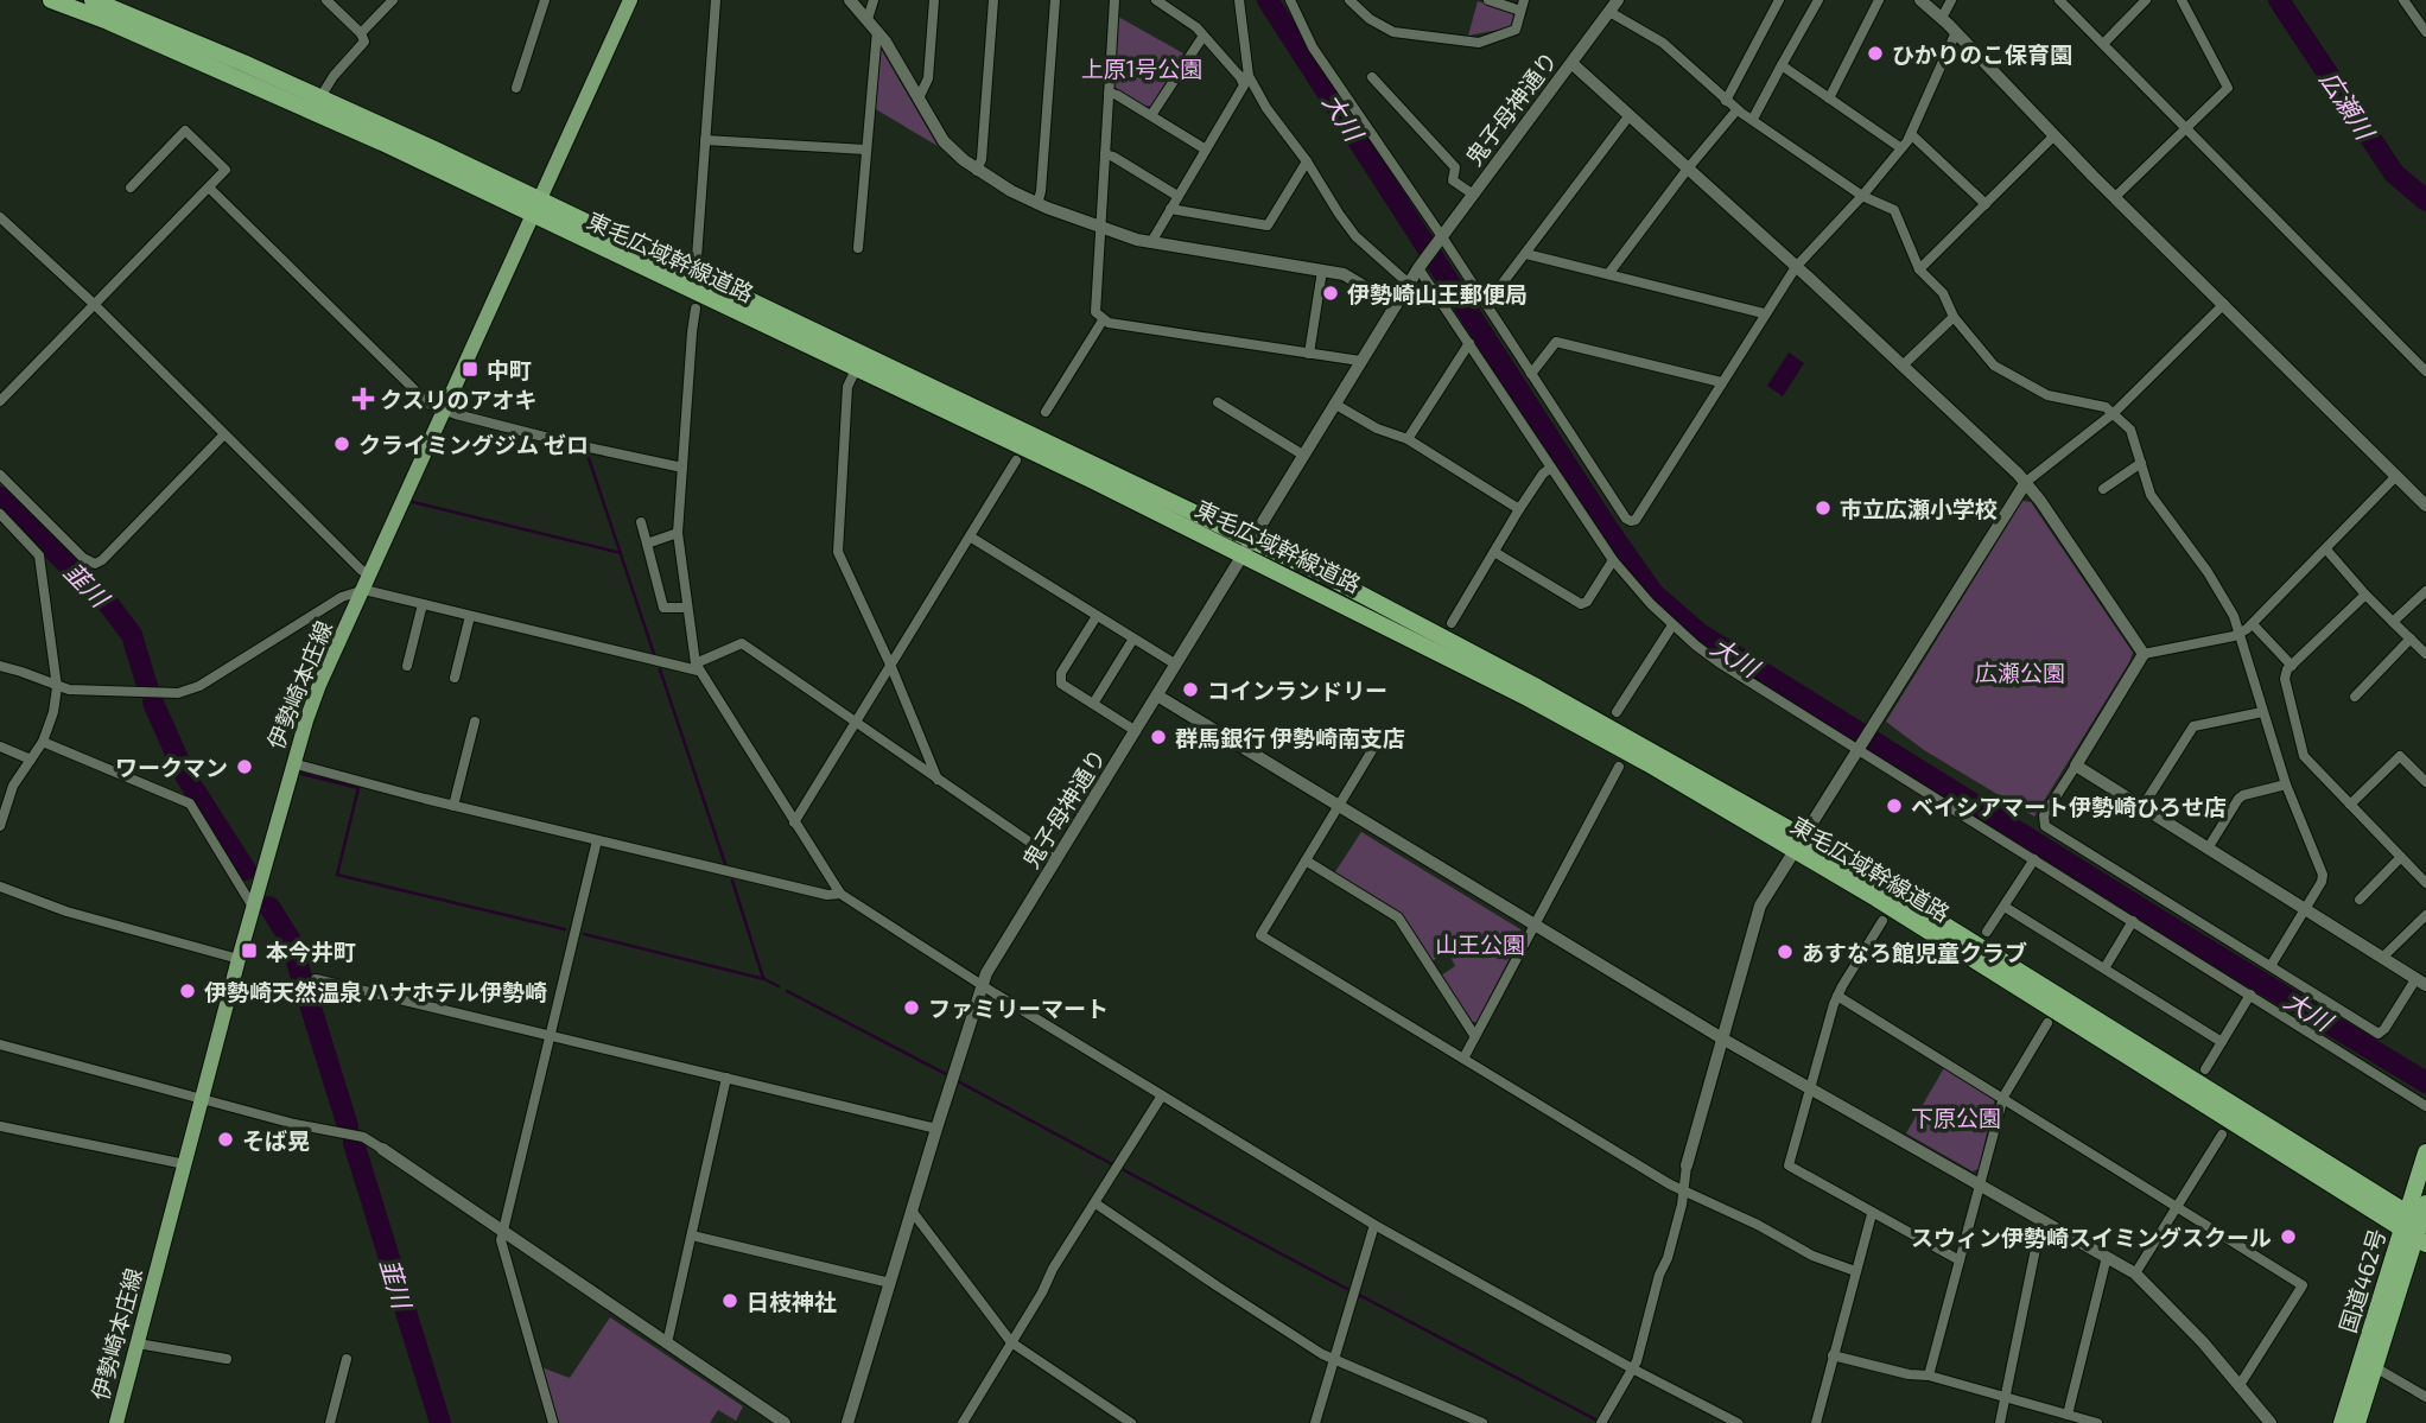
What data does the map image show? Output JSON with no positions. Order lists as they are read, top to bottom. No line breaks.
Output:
{"streets":{"highway":["東毛広域幹線道路","国道462号"],"main road":["伊勢崎本庄線"],"street":["鬼子母神通り"]},"crossings":[["鬼子母神通り","東毛広域幹線道路"],["東毛広域幹線道路","伊勢崎本庄線"],["東毛広域幹線道路","国道462号"]],"water":["広瀬川","大川","韮川"],"parks":["上原1号公園","広瀬公園","山王公園","下原公園"],"places":{"other":["ひかりのこ保育園","伊勢崎山王郵便局","クライミングジム ゼロ","市立広瀬小学校","コインランドリー","群馬銀行 伊勢崎南支店","ワークマン","ベイシアマート伊勢崎ひろせ店","あすなろ館児童クラブ","伊勢崎天然温泉 ハナホテル伊勢崎","ファミリーマート","そば晃","スウィン伊勢崎スイミングスクール","日枝神社"],"transit":["中町","本今井町"],"health":["クスリのアオキ"]}}
